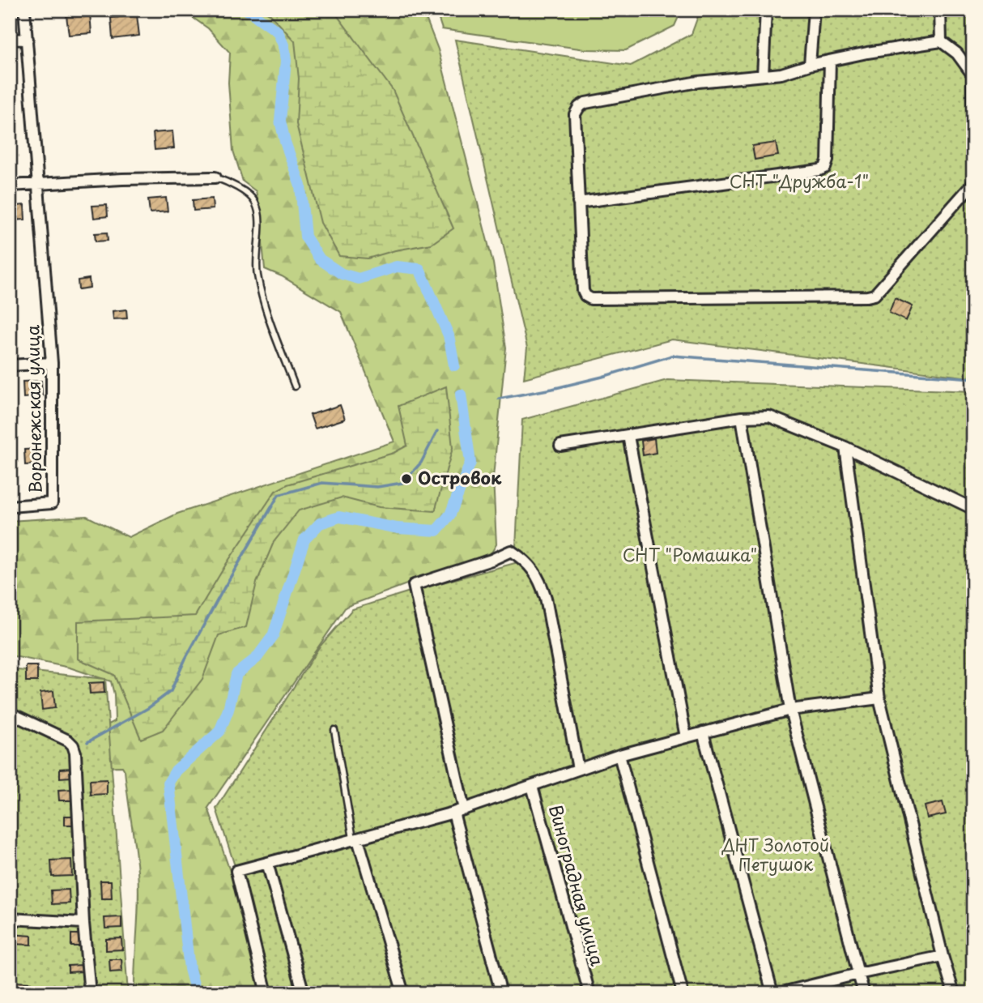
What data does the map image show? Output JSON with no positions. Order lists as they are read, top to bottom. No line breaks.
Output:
{"streets":{"street":["Воронежская улица","Виноградная улица"]},"parks":["СНТ \"Дружба-1\"","СНТ \"Ромашка\"","ДНТ Золотой Петушок"],"places":["Островок"]}
